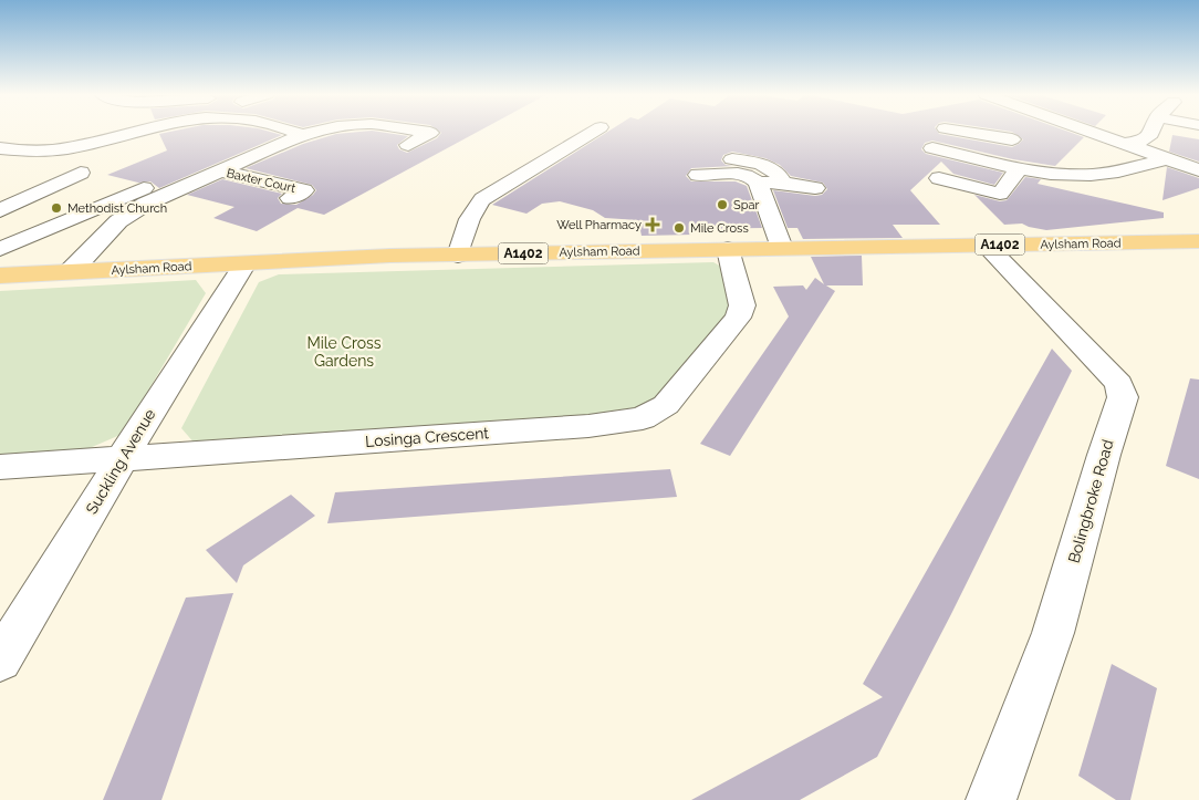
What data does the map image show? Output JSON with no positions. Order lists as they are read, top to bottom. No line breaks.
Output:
{"streets":{"main road":["Aylsham Road","A1402"],"street":["Baxter Court","Losinga Crescent","Suckling Avenue","Bolingbroke Road"]},"crossings":[["Baxter Court","Aylsham Road"],["Aylsham Road","Losinga Crescent"],["Aylsham Road","Suckling Avenue"],["Aylsham Road","Bolingbroke Road"],["Losinga Crescent","Suckling Avenue"]],"parks":["Mile Cross Gardens"],"places":{"other":["Spar","Methodist Church","Mile Cross"],"health":["Well Pharmacy"]}}
